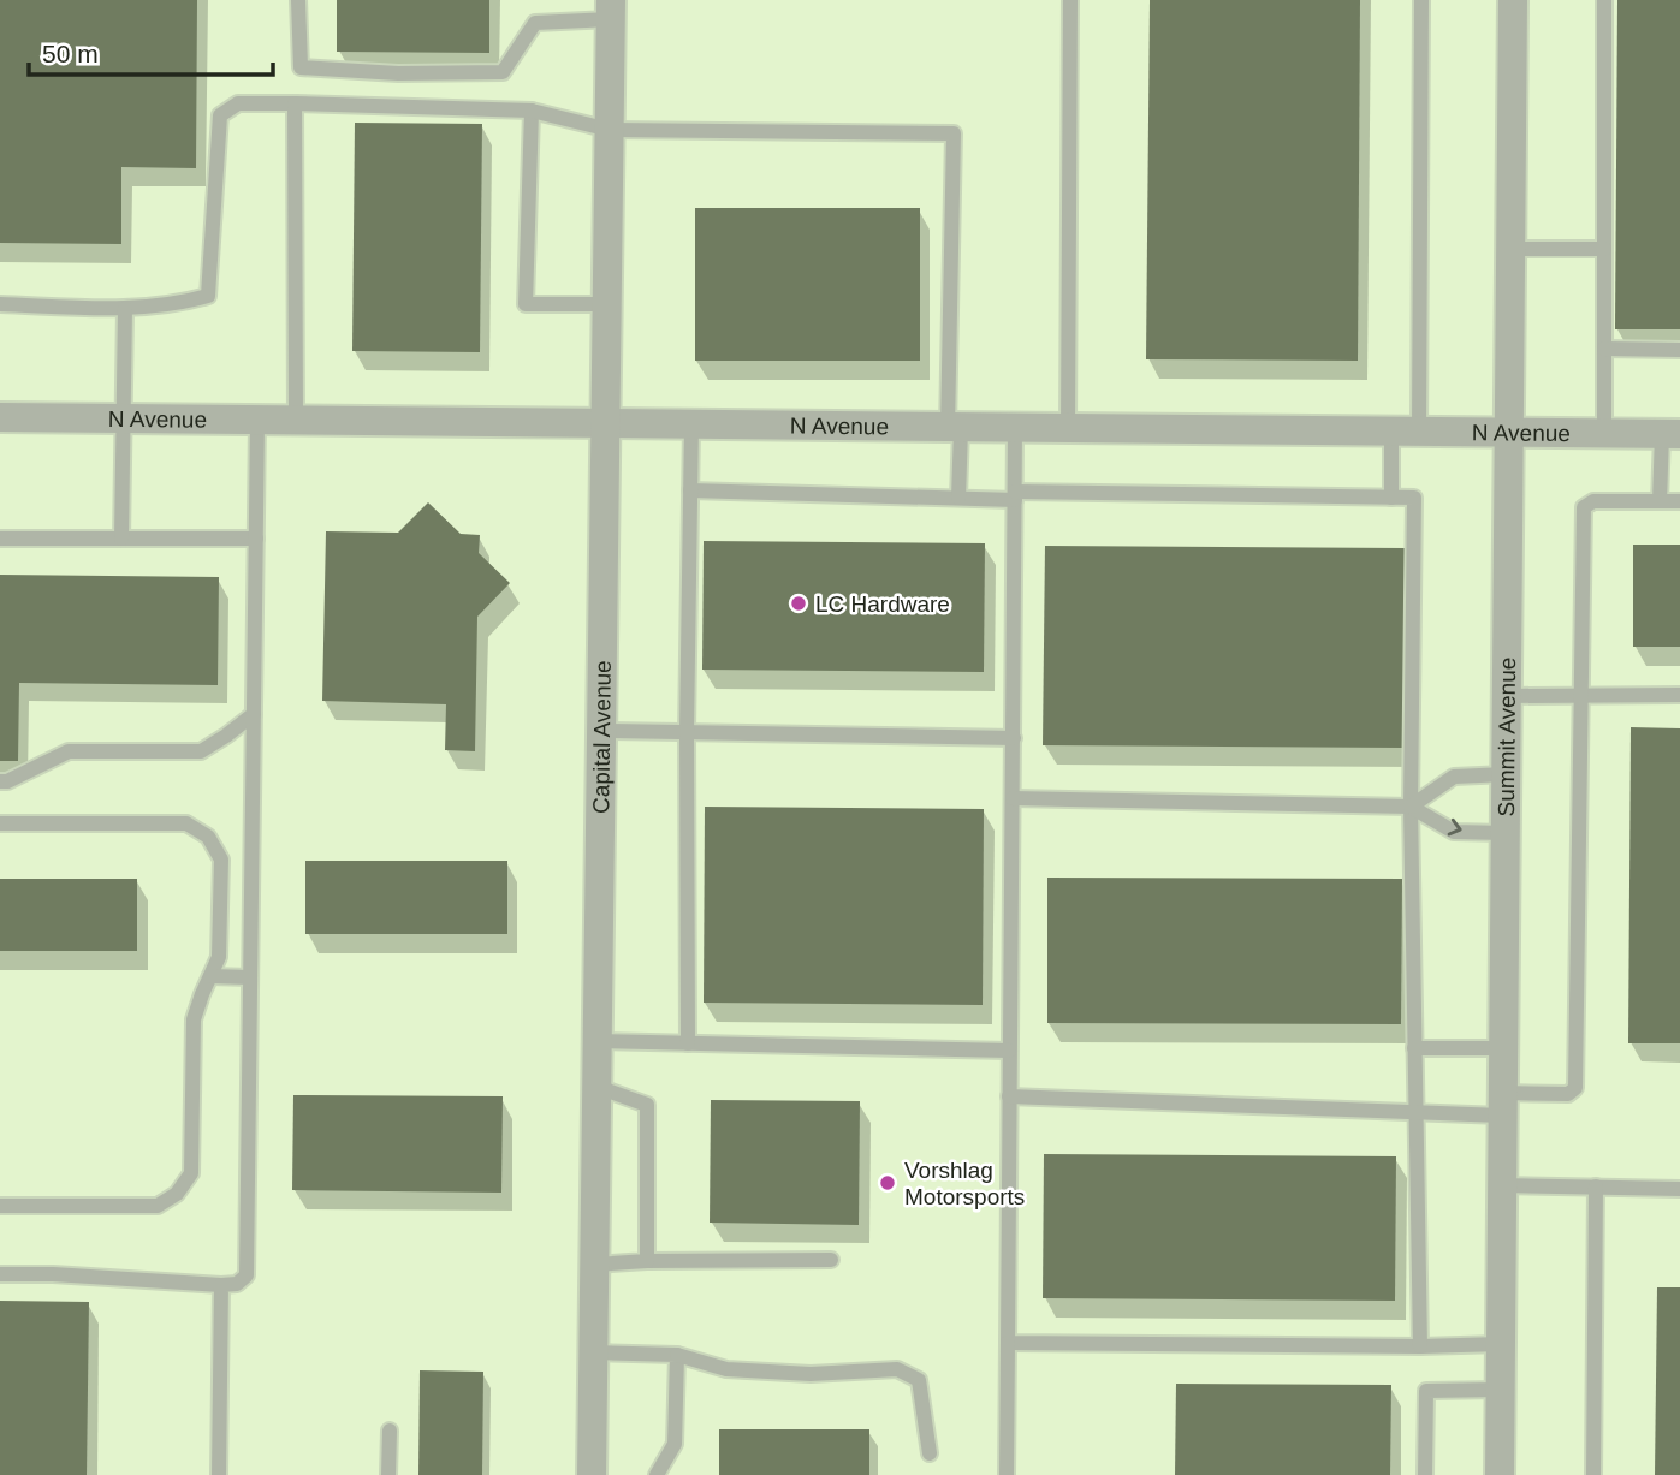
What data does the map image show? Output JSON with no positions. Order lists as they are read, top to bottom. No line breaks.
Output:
{"streets":{"street":["N Avenue","Capital Avenue","Summit Avenue"]},"crossings":[["N Avenue","Capital Avenue"],["N Avenue","Summit Avenue"]],"places":["LC Hardware","Vorshlag Motorsports"],"scale_bar":"50 m"}
